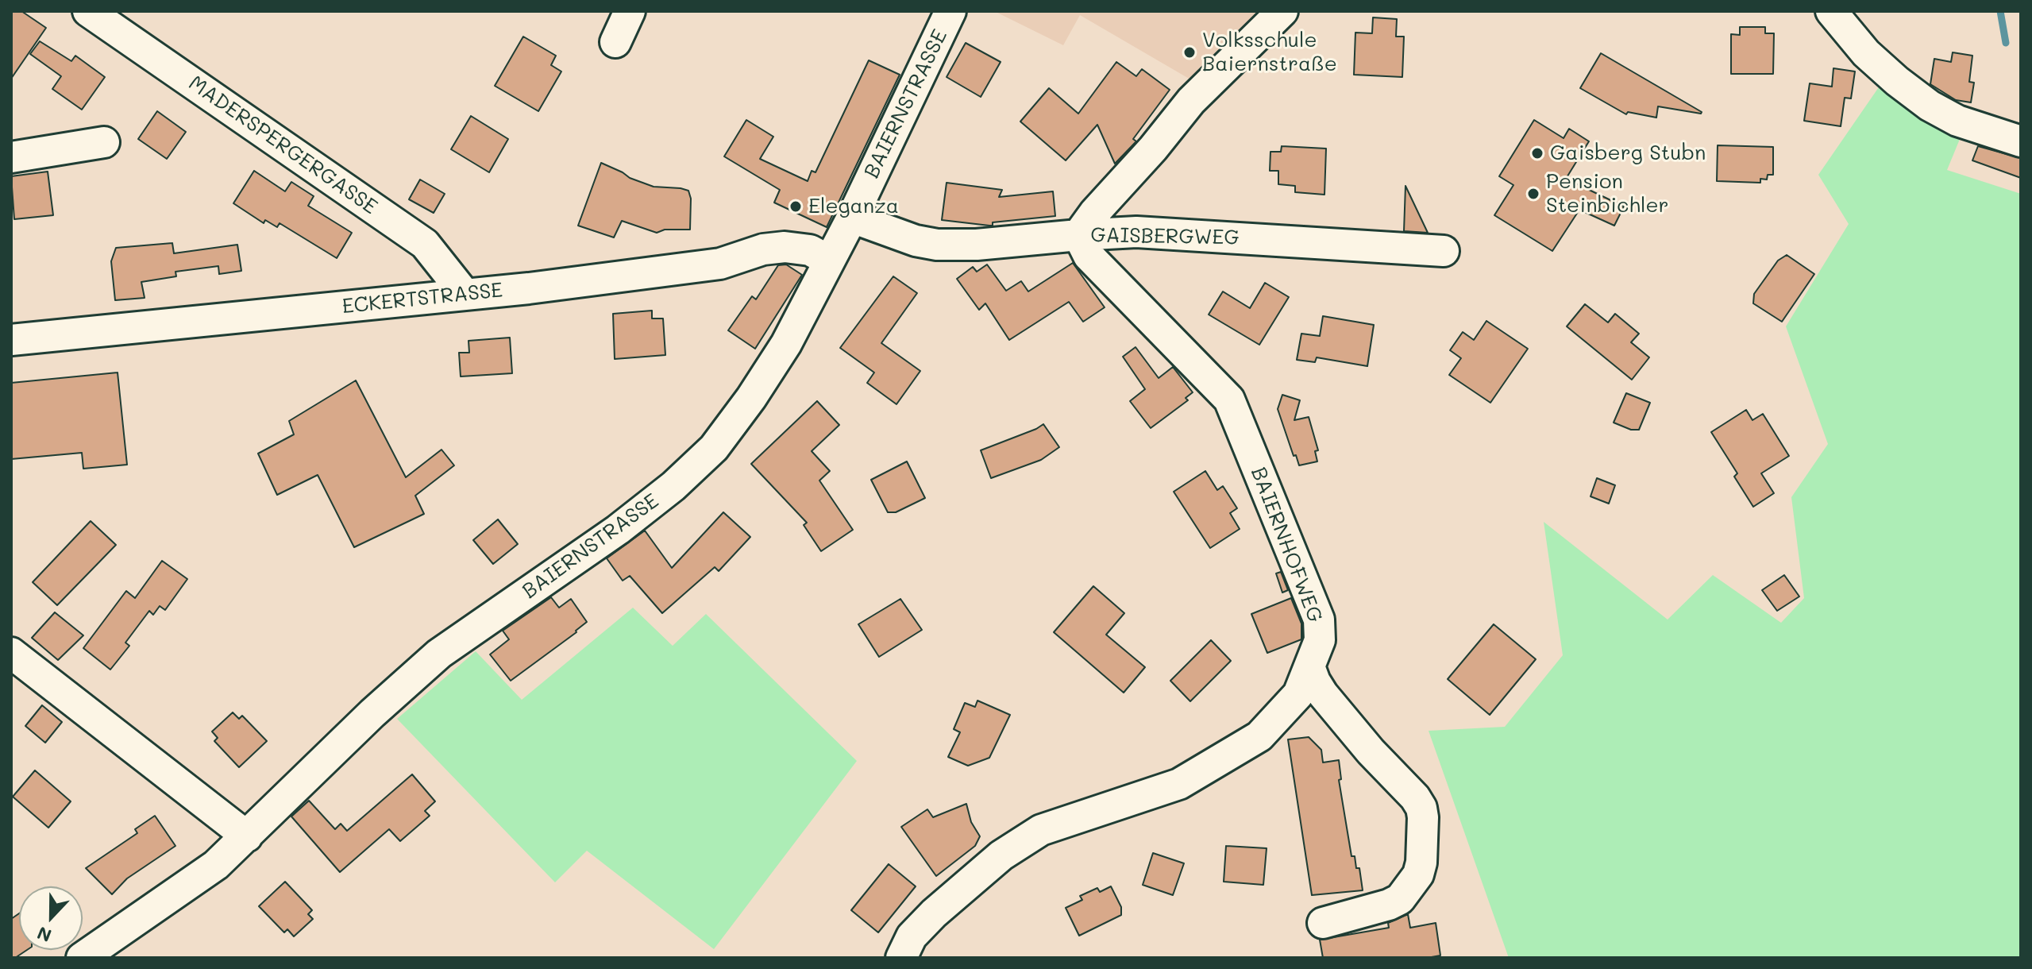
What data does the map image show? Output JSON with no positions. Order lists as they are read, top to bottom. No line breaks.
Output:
{"streets":{"street":["BAIERNSTRASSE","MADERSPERGERGASSE","GAISBERGWEG","ECKERTSTRASSE","BAIERNHOFWEG"]},"crossings":[["BAIERNSTRASSE","GAISBERGWEG"],["BAIERNSTRASSE","ECKERTSTRASSE"],["MADERSPERGERGASSE","ECKERTSTRASSE"],["GAISBERGWEG","BAIERNHOFWEG"]],"places":["Volksschule Baiernstraße","Gaisberg Stubn","Pension Steinbichler","Eleganza"],"north":"bottom"}
